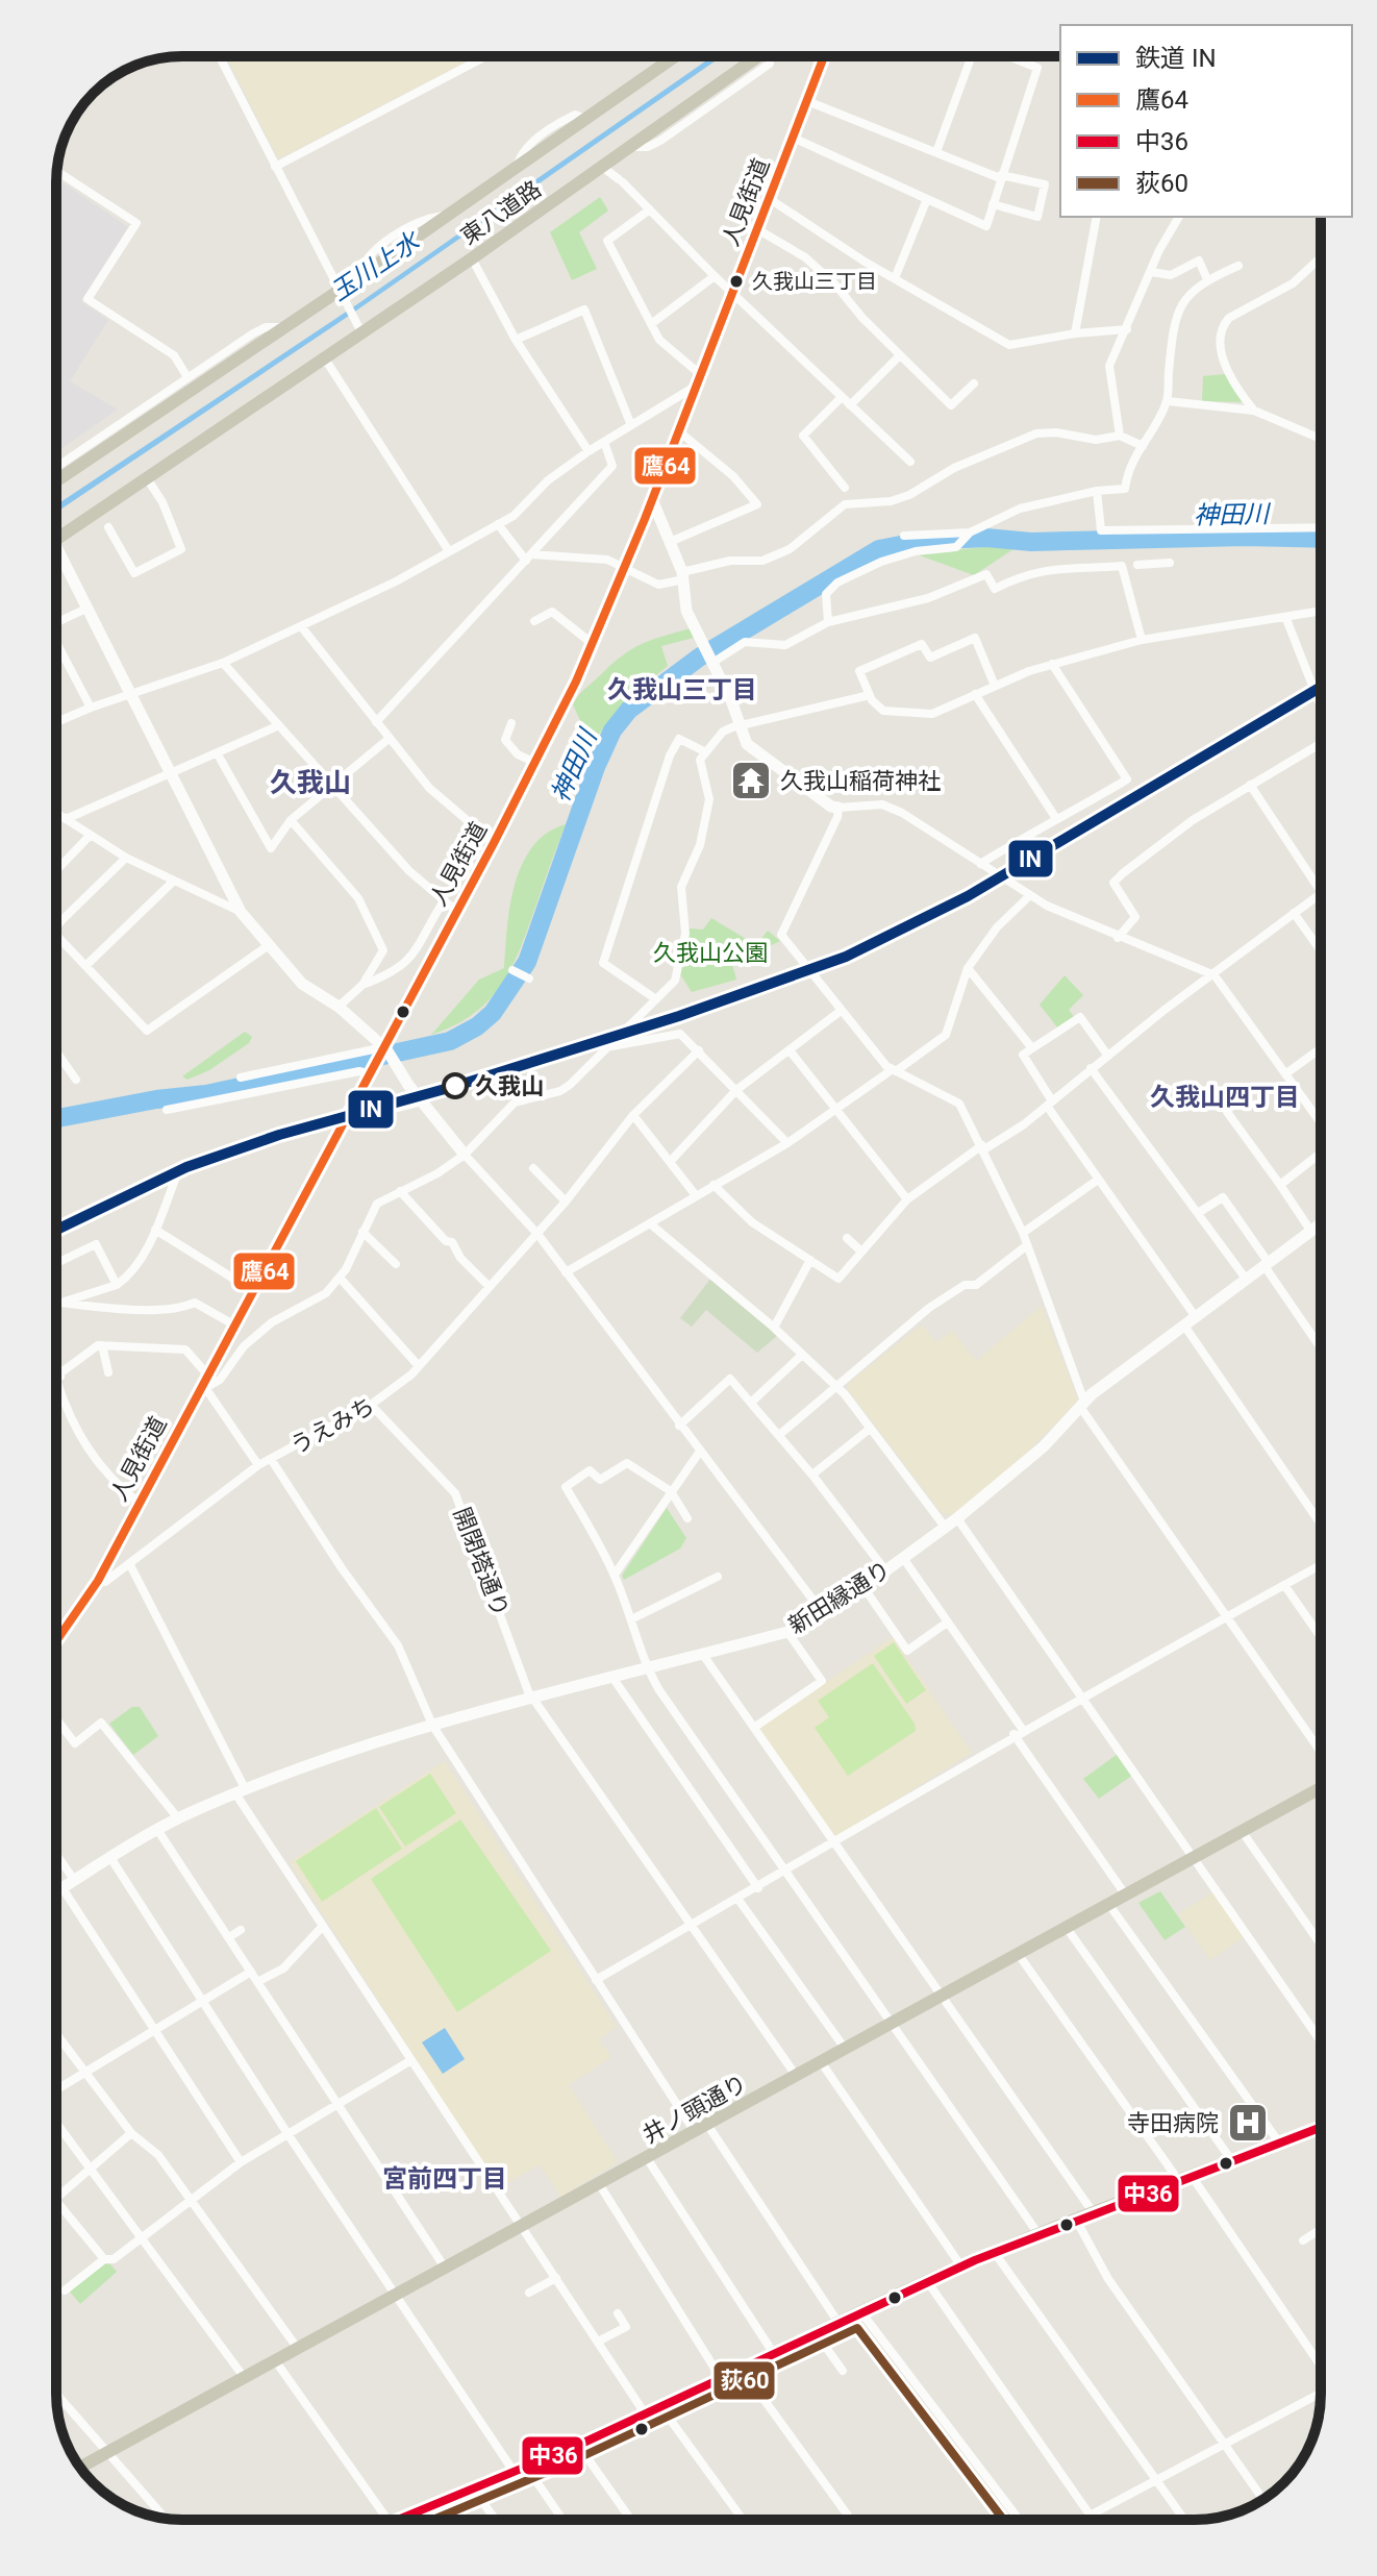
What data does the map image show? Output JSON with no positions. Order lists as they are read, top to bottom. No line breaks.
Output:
{"streets":{"main road":["人見街道","東八道路","井ノ頭通り"],"street":["うえみち","開閉塔通り","新田縁通り"]},"crossings":[["人見街道","うえみち"],["うえみち","開閉塔通り"],["開閉塔通り","新田縁通り"],["開閉塔通り","井ノ頭通り"]],"districts":["久我山三丁目","久我山","久我山四丁目","宮前四丁目"],"water":["玉川上水","神田川"],"parks":["久我山公園"],"places":{"other":["久我山三丁目","久我山"],"temple":["久我山稲荷神社"],"hospital":["寺田病院"]},"lines":["transit line 鷹64","rail line IN","transit line 中36","transit line 荻60"],"legend":["鉄道 IN","鷹64","中36","荻60"]}
